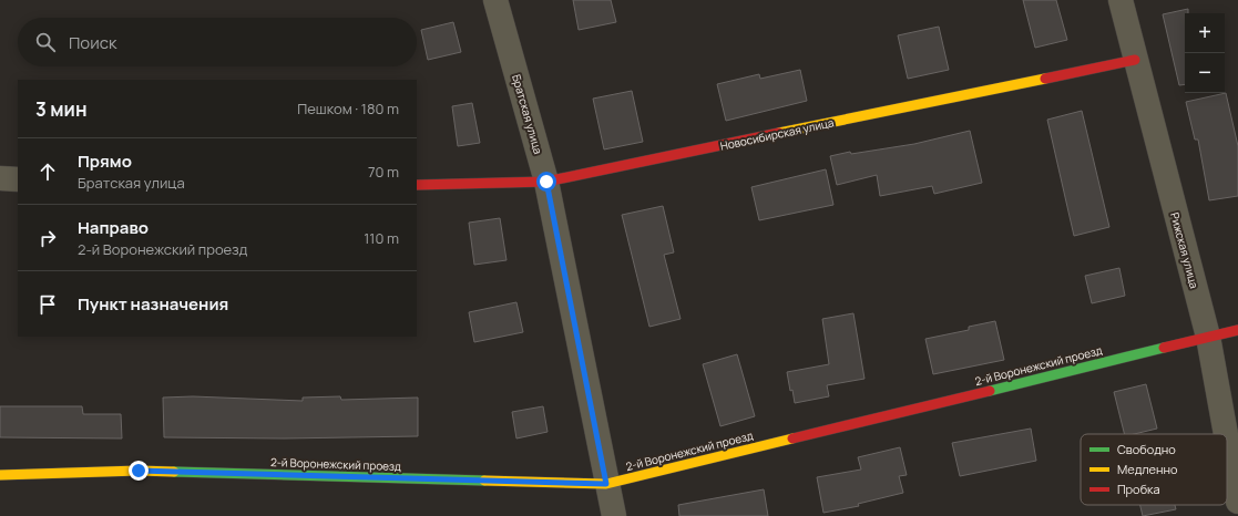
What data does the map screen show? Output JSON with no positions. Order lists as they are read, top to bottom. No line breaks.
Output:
{"streets":{"street":["Братская улица","Новосибирская улица","Рижская улица","2-й Воронежский проезд"]},"crossings":[["Братская улица","Новосибирская улица"],["Братская улица","2-й Воронежский проезд"],["Новосибирская улица","Рижская улица"],["Рижская улица","2-й Воронежский проезд"]],"legend":["Свободно","Медленно","Пробка"],"page":{"map_buttons":["+","−"],"search":"Поиск","heading":["3 мин","Пешком · 180 m"],"list":[["Прямо","Братская улица","70 m"],["Направо","2-й Воронежский проезд","110 m"],"Пункт назначения"]}}
